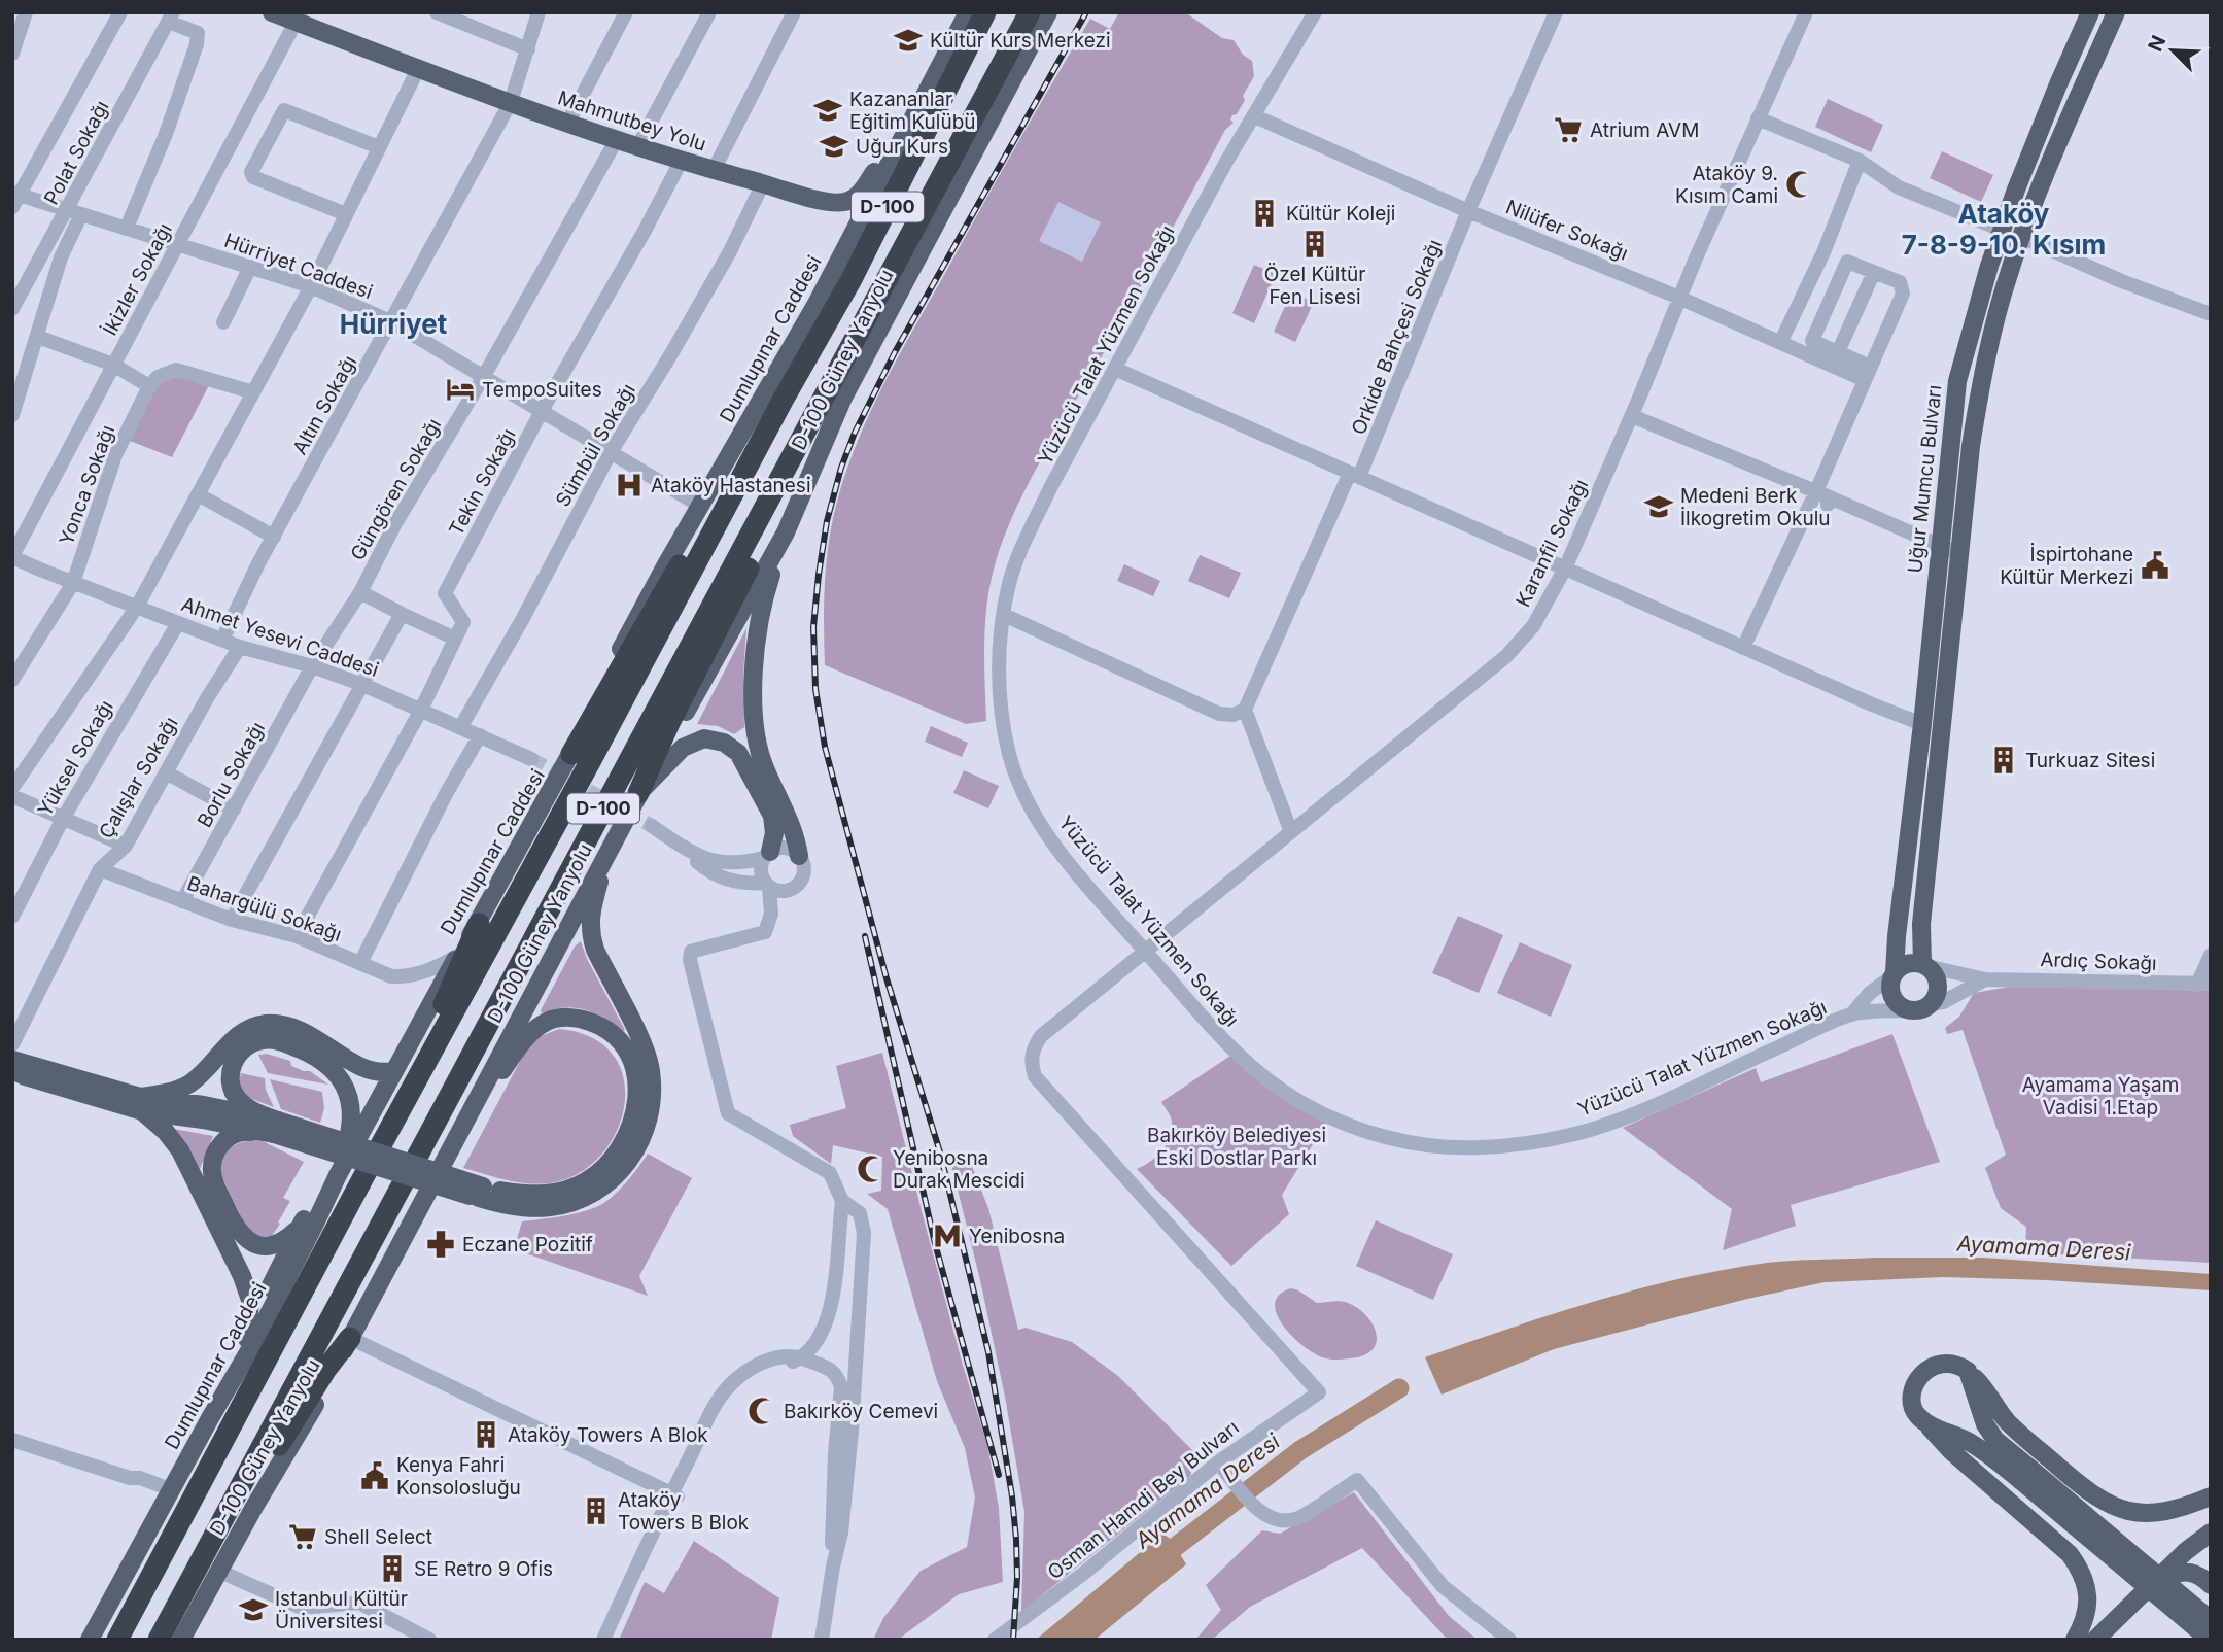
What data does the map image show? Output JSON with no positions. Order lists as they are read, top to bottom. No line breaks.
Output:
{"streets":{"highway":["D-100"],"main road":["Mahmutbey Yolu","Dumlupınar Caddesi","D-100 Güney Yanyolu","Uğur Mumcu Bulvarı"],"street":["Polat Sokağı","Nilüfer Sokağı","Hürriyet Caddesi","İkizler Sokağı","Orkide Bahçesi Sokağı","Yüzücü Talat Yüzmen Sokağı","Altın Sokağı","Sümbül Sokağı","Tekin Sokağı","Yonca Sokağı","Güngören Sokağı","Karanfil Sokağı","Ahmet Yesevi Caddesi","Yüksel Sokağı","Borlu Sokağı","Çalışlar Sokağı","Bahargülü Sokağı","Ardıç Sokağı","Osman Hamdi Bey Bulvarı"]},"crossings":[["Mahmutbey Yolu","İkizler Sokağı"],["Mahmutbey Yolu","Dumlupınar Caddesi"],["Mahmutbey Yolu","Altın Sokağı"],["Mahmutbey Yolu","Sümbül Sokağı"],["Mahmutbey Yolu","Tekin Sokağı"],["Mahmutbey Yolu","Güngören Sokağı"],["Polat Sokağı","Hürriyet Caddesi"],["Nilüfer Sokağı","Orkide Bahçesi Sokağı"],["Nilüfer Sokağı","Yüzücü Talat Yüzmen Sokağı"],["Nilüfer Sokağı","Karanfil Sokağı"],["Hürriyet Caddesi","İkizler Sokağı"],["Hürriyet Caddesi","Dumlupınar Caddesi"],["Hürriyet Caddesi","Altın Sokağı"],["Hürriyet Caddesi","Sümbül Sokağı"],["Hürriyet Caddesi","Tekin Sokağı"],["Hürriyet Caddesi","Güngören Sokağı"],["İkizler Sokağı","Ahmet Yesevi Caddesi"],["Dumlupınar Caddesi","Bahargülü Sokağı"],["Yüzücü Talat Yüzmen Sokağı","Karanfil Sokağı"],["Altın Sokağı","Ahmet Yesevi Caddesi"],["Sümbül Sokağı","Ahmet Yesevi Caddesi"],["Tekin Sokağı","Ahmet Yesevi Caddesi"],["Tekin Sokağı","Bahargülü Sokağı"],["Yonca Sokağı","Ahmet Yesevi Caddesi"],["Güngören Sokağı","Ahmet Yesevi Caddesi"],["Güngören Sokağı","Borlu Sokağı"],["Karanfil Sokağı","Osman Hamdi Bey Bulvarı"],["Ahmet Yesevi Caddesi","Yüksel Sokağı"],["Ahmet Yesevi Caddesi","Borlu Sokağı"],["Ahmet Yesevi Caddesi","Çalışlar Sokağı"],["Borlu Sokağı","Bahargülü Sokağı"],["Çalışlar Sokağı","Bahargülü Sokağı"]],"districts":["Ataköy 7-8-9-10. Kısım","Hürriyet"],"water":["Ayamama Deresi"],"parks":["Ayamama Yaşam Vadisi 1.Etap","Bakırköy Belediyesi Eski Dostlar Parkı"],"places":{"school or university":["Kültür Kurs Merkezi","Kazananlar Eğitim Kulübü","Uğur Kurs","Medeni Berk İlkogretim Okulu","Istanbul Kültür Üniversitesi"],"supermarket":["Atrium AVM","Shell Select"],"mosque":["Ataköy 9. Kısım Cami","Yenibosna Durak Mescidi","Bakırköy Cemevi"],"building":["Kültür Koleji","Özel Kültür Fen Lisesi","Turkuaz Sitesi","Ataköy Towers A Blok","Ataköy Towers B Blok","SE Retro 9 Ofis"],"hotel":["TempoSuites"],"hospital":["Ataköy Hastanesi"],"public building":["İspirtohane Kültür Merkezi","Kenya Fahri Konsolosluğu"],"metro station":["Yenibosna"],"pharmacy":["Eczane Pozitif"]},"north":"top left"}
